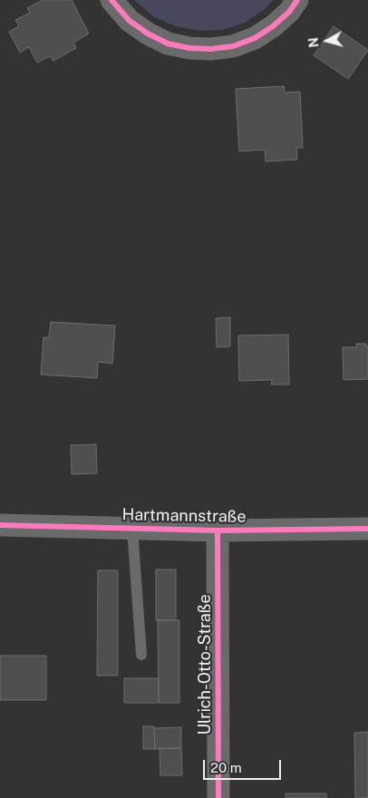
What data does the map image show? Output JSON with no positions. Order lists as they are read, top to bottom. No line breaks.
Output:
{"streets":{"street":["Hartmannstraße","Ulrich-Otto-Straße"]},"crossings":[["Hartmannstraße","Ulrich-Otto-Straße"]],"scale_bar":"20 m","north":"left"}
